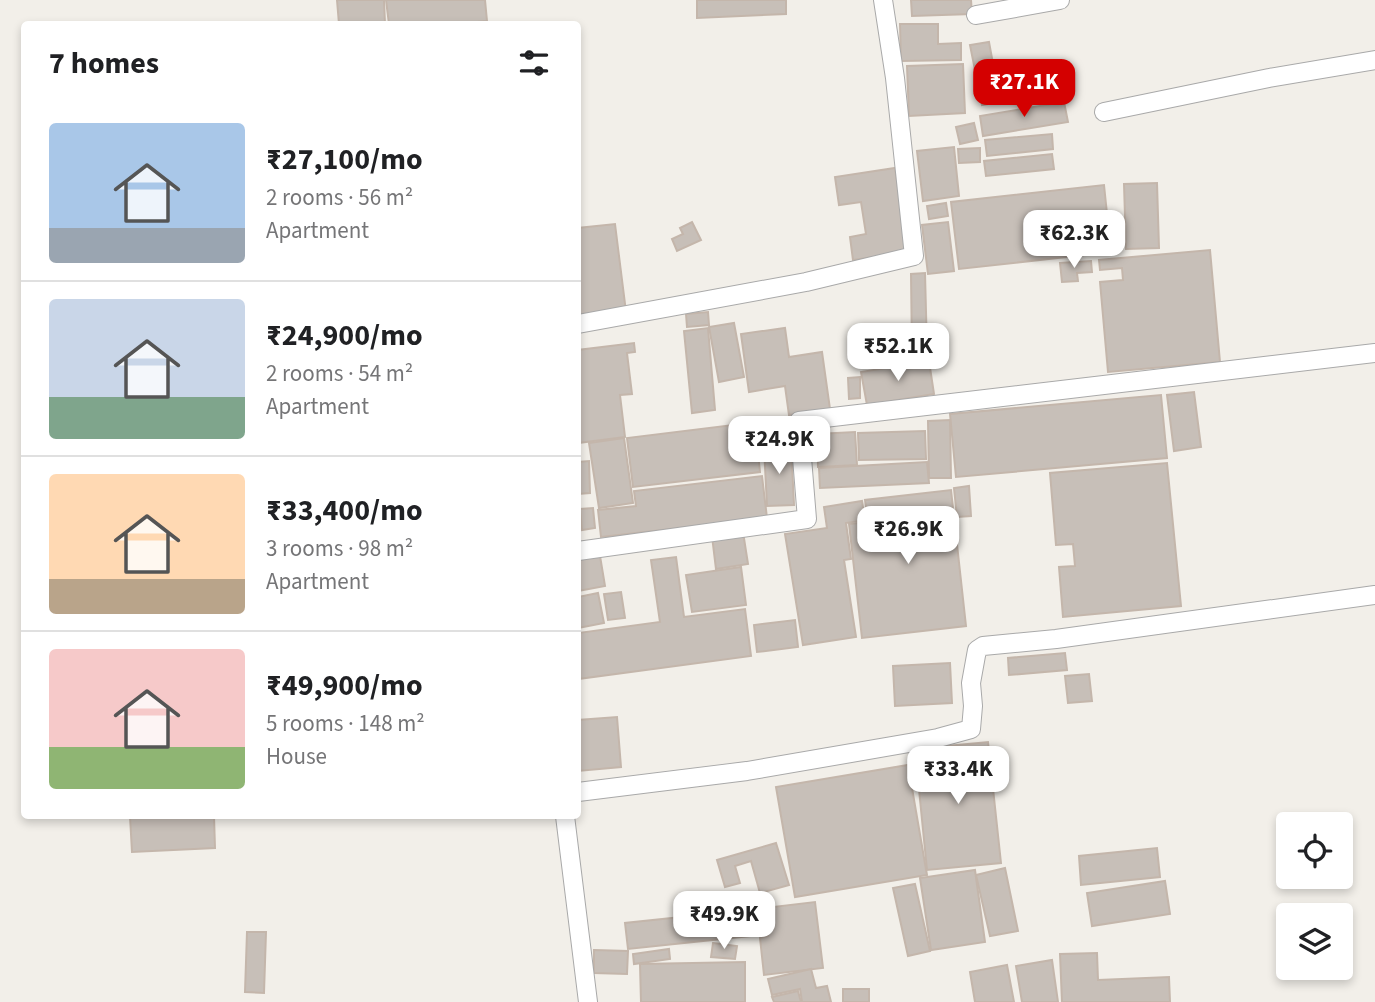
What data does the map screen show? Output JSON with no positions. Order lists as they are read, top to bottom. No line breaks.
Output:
{"page":{"heading":"7 homes","price":["₹27.1K","₹62.3K","₹52.1K","₹24.9K","₹26.9K","₹33.4K","₹49.9K"],"list":[{"name":"₹27,100/mo","note":"2 rooms · 56 m² · Apartment"},{"name":"₹24,900/mo","note":"2 rooms · 54 m² · Apartment"},{"name":"₹33,400/mo","note":"3 rooms · 98 m² · Apartment"},{"name":"₹49,900/mo","note":"5 rooms · 148 m² · House"}]}}
